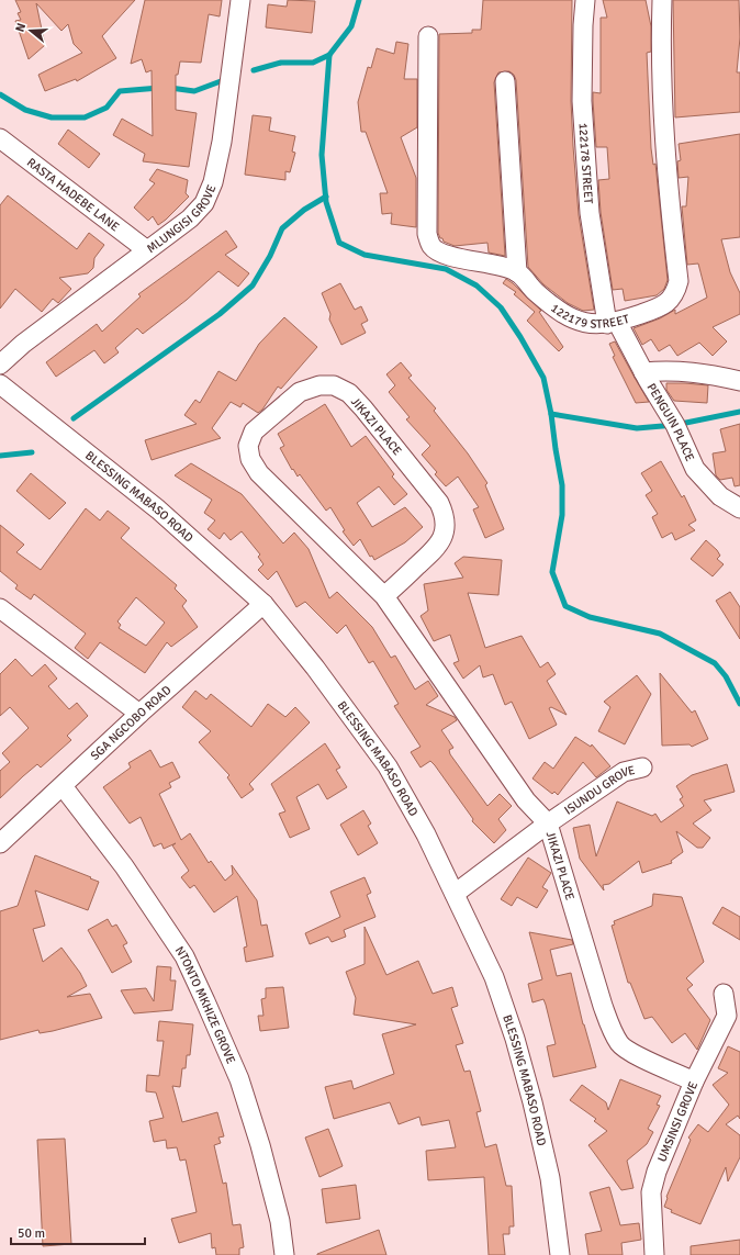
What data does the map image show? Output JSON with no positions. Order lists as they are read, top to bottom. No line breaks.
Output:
{"streets":{"street":["122178 STREET","RASTA HADEBE LANE","MLUNGISI GROVE","122179 STREET","PENGUIN PLACE","JIKAZI PLACE","BLESSING MABASO ROAD","SGA NGCOBO ROAD","ISUNDU GROVE","NTONTO MKHIZE GROVE","UMSINSI GROVE"]},"crossings":[["122178 STREET","122179 STREET"],["122178 STREET","PENGUIN PLACE"],["RASTA HADEBE LANE","MLUNGISI GROVE"],["122179 STREET","PENGUIN PLACE"],["JIKAZI PLACE","ISUNDU GROVE"],["JIKAZI PLACE","UMSINSI GROVE"],["BLESSING MABASO ROAD","SGA NGCOBO ROAD"],["BLESSING MABASO ROAD","ISUNDU GROVE"],["SGA NGCOBO ROAD","NTONTO MKHIZE GROVE"]],"scale_bar":"50 m","north":"left"}
